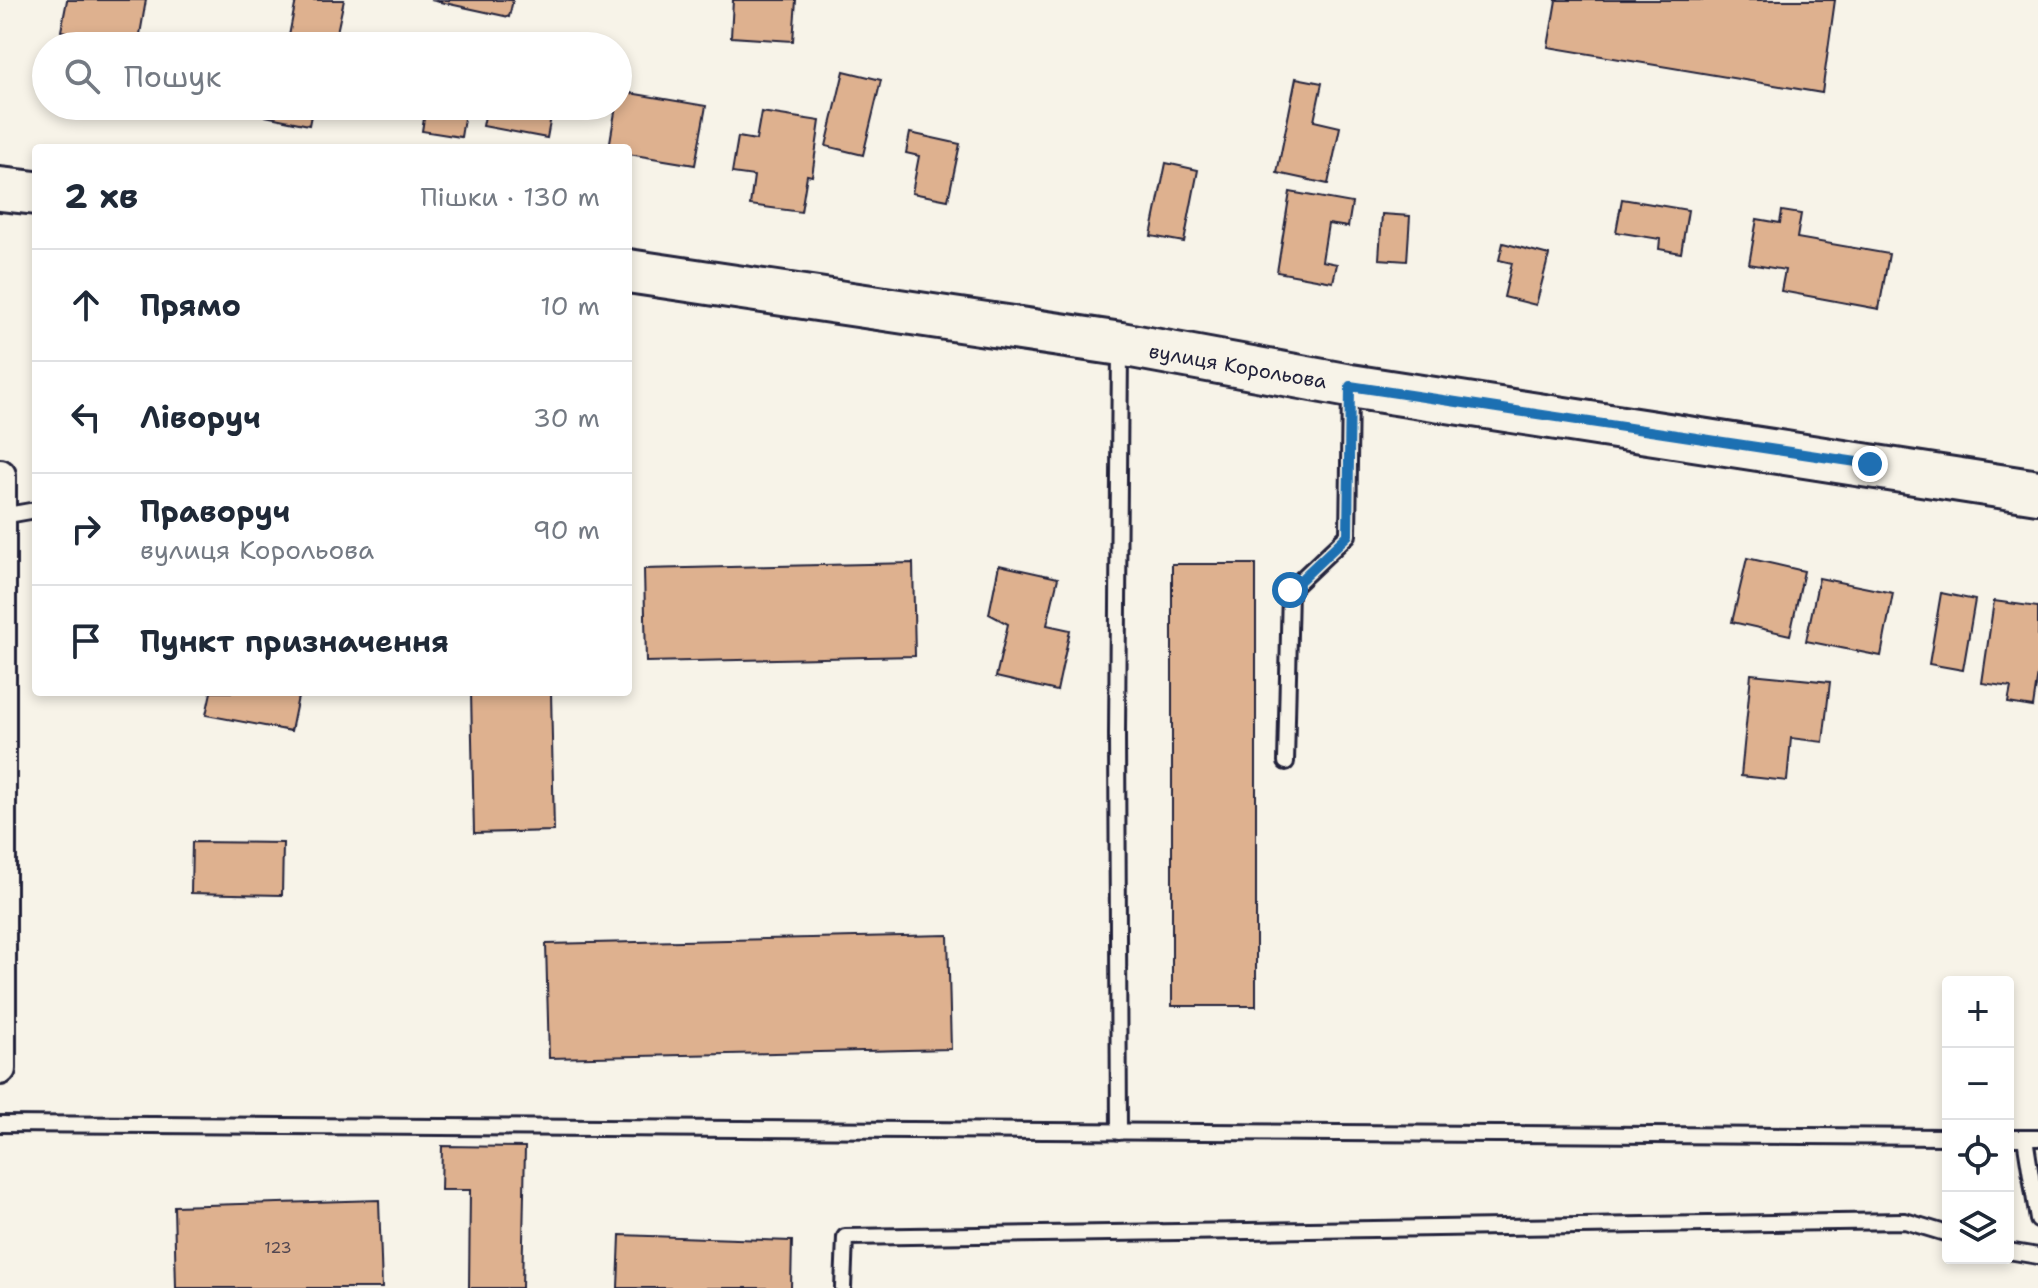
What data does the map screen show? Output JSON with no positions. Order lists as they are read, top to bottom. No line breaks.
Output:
{"streets":{"main road":["вулиця Корольова"]},"house_numbers":["123"],"page":{"search":"Пошук","heading":["2 хв","Пішки · 130 m"],"list":[["Прямо","10 m"],["Ліворуч","30 m"],["Праворуч","вулиця Корольова","90 m"],"Пункт призначення"],"map_buttons":["+","−"]}}
